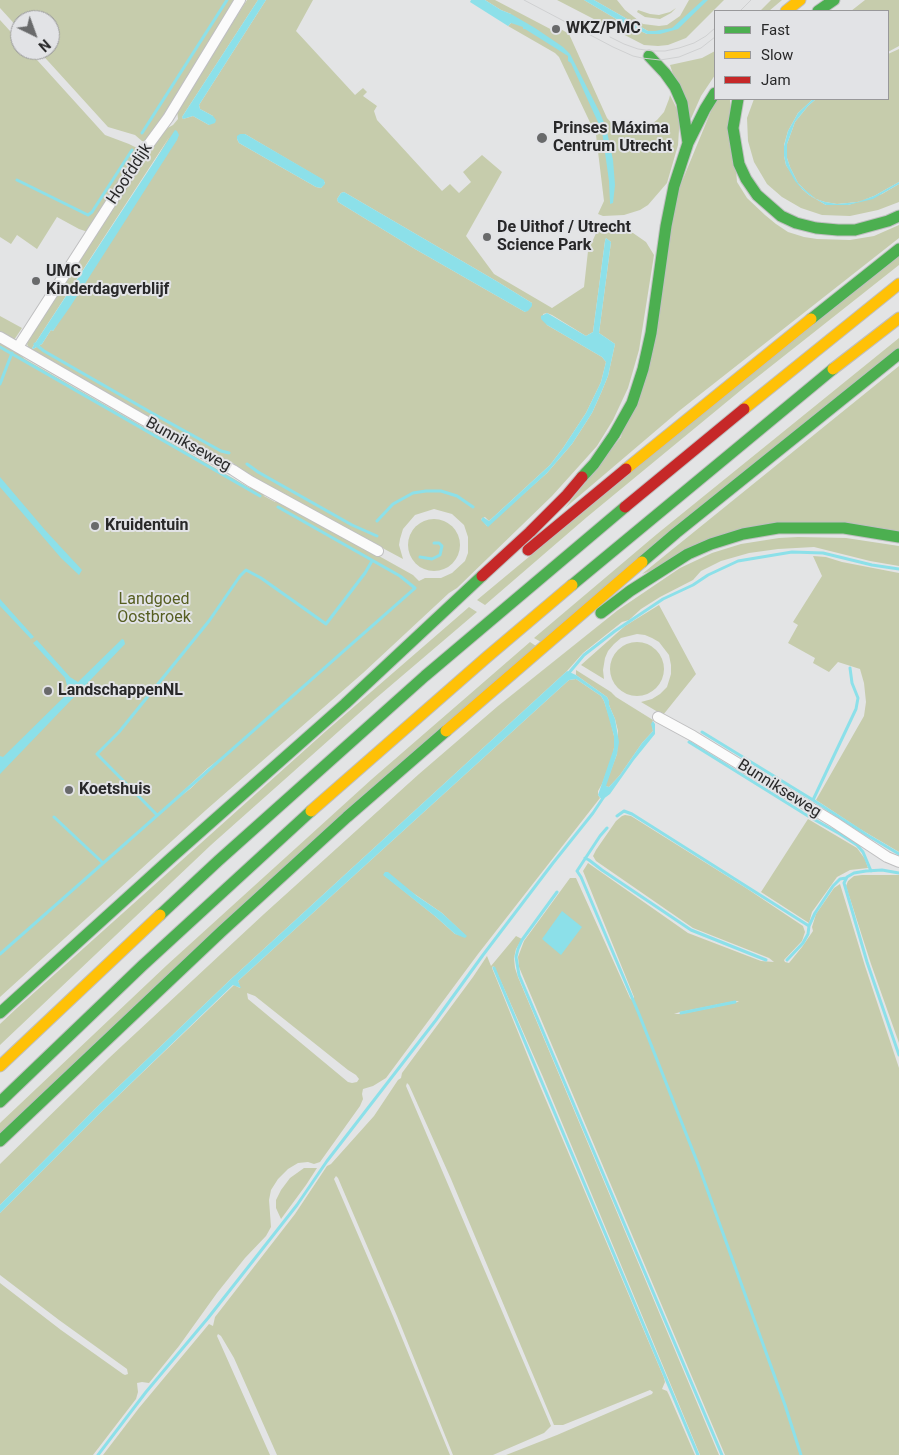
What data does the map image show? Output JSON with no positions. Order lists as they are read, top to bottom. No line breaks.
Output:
{"streets":{"street":["Hoofddijk","Bunnikseweg"]},"crossings":[["Hoofddijk","Bunnikseweg"]],"parks":["Landgoed Oostbroek"],"places":["WKZ/PMC","Prinses Máxima Centrum Utrecht","De Uithof / Utrecht Science Park","UMC Kinderdagverblijf","Kruidentuin","LandschappenNL","Koetshuis"],"legend":["Fast","Slow","Jam"],"north":"bottom right"}
